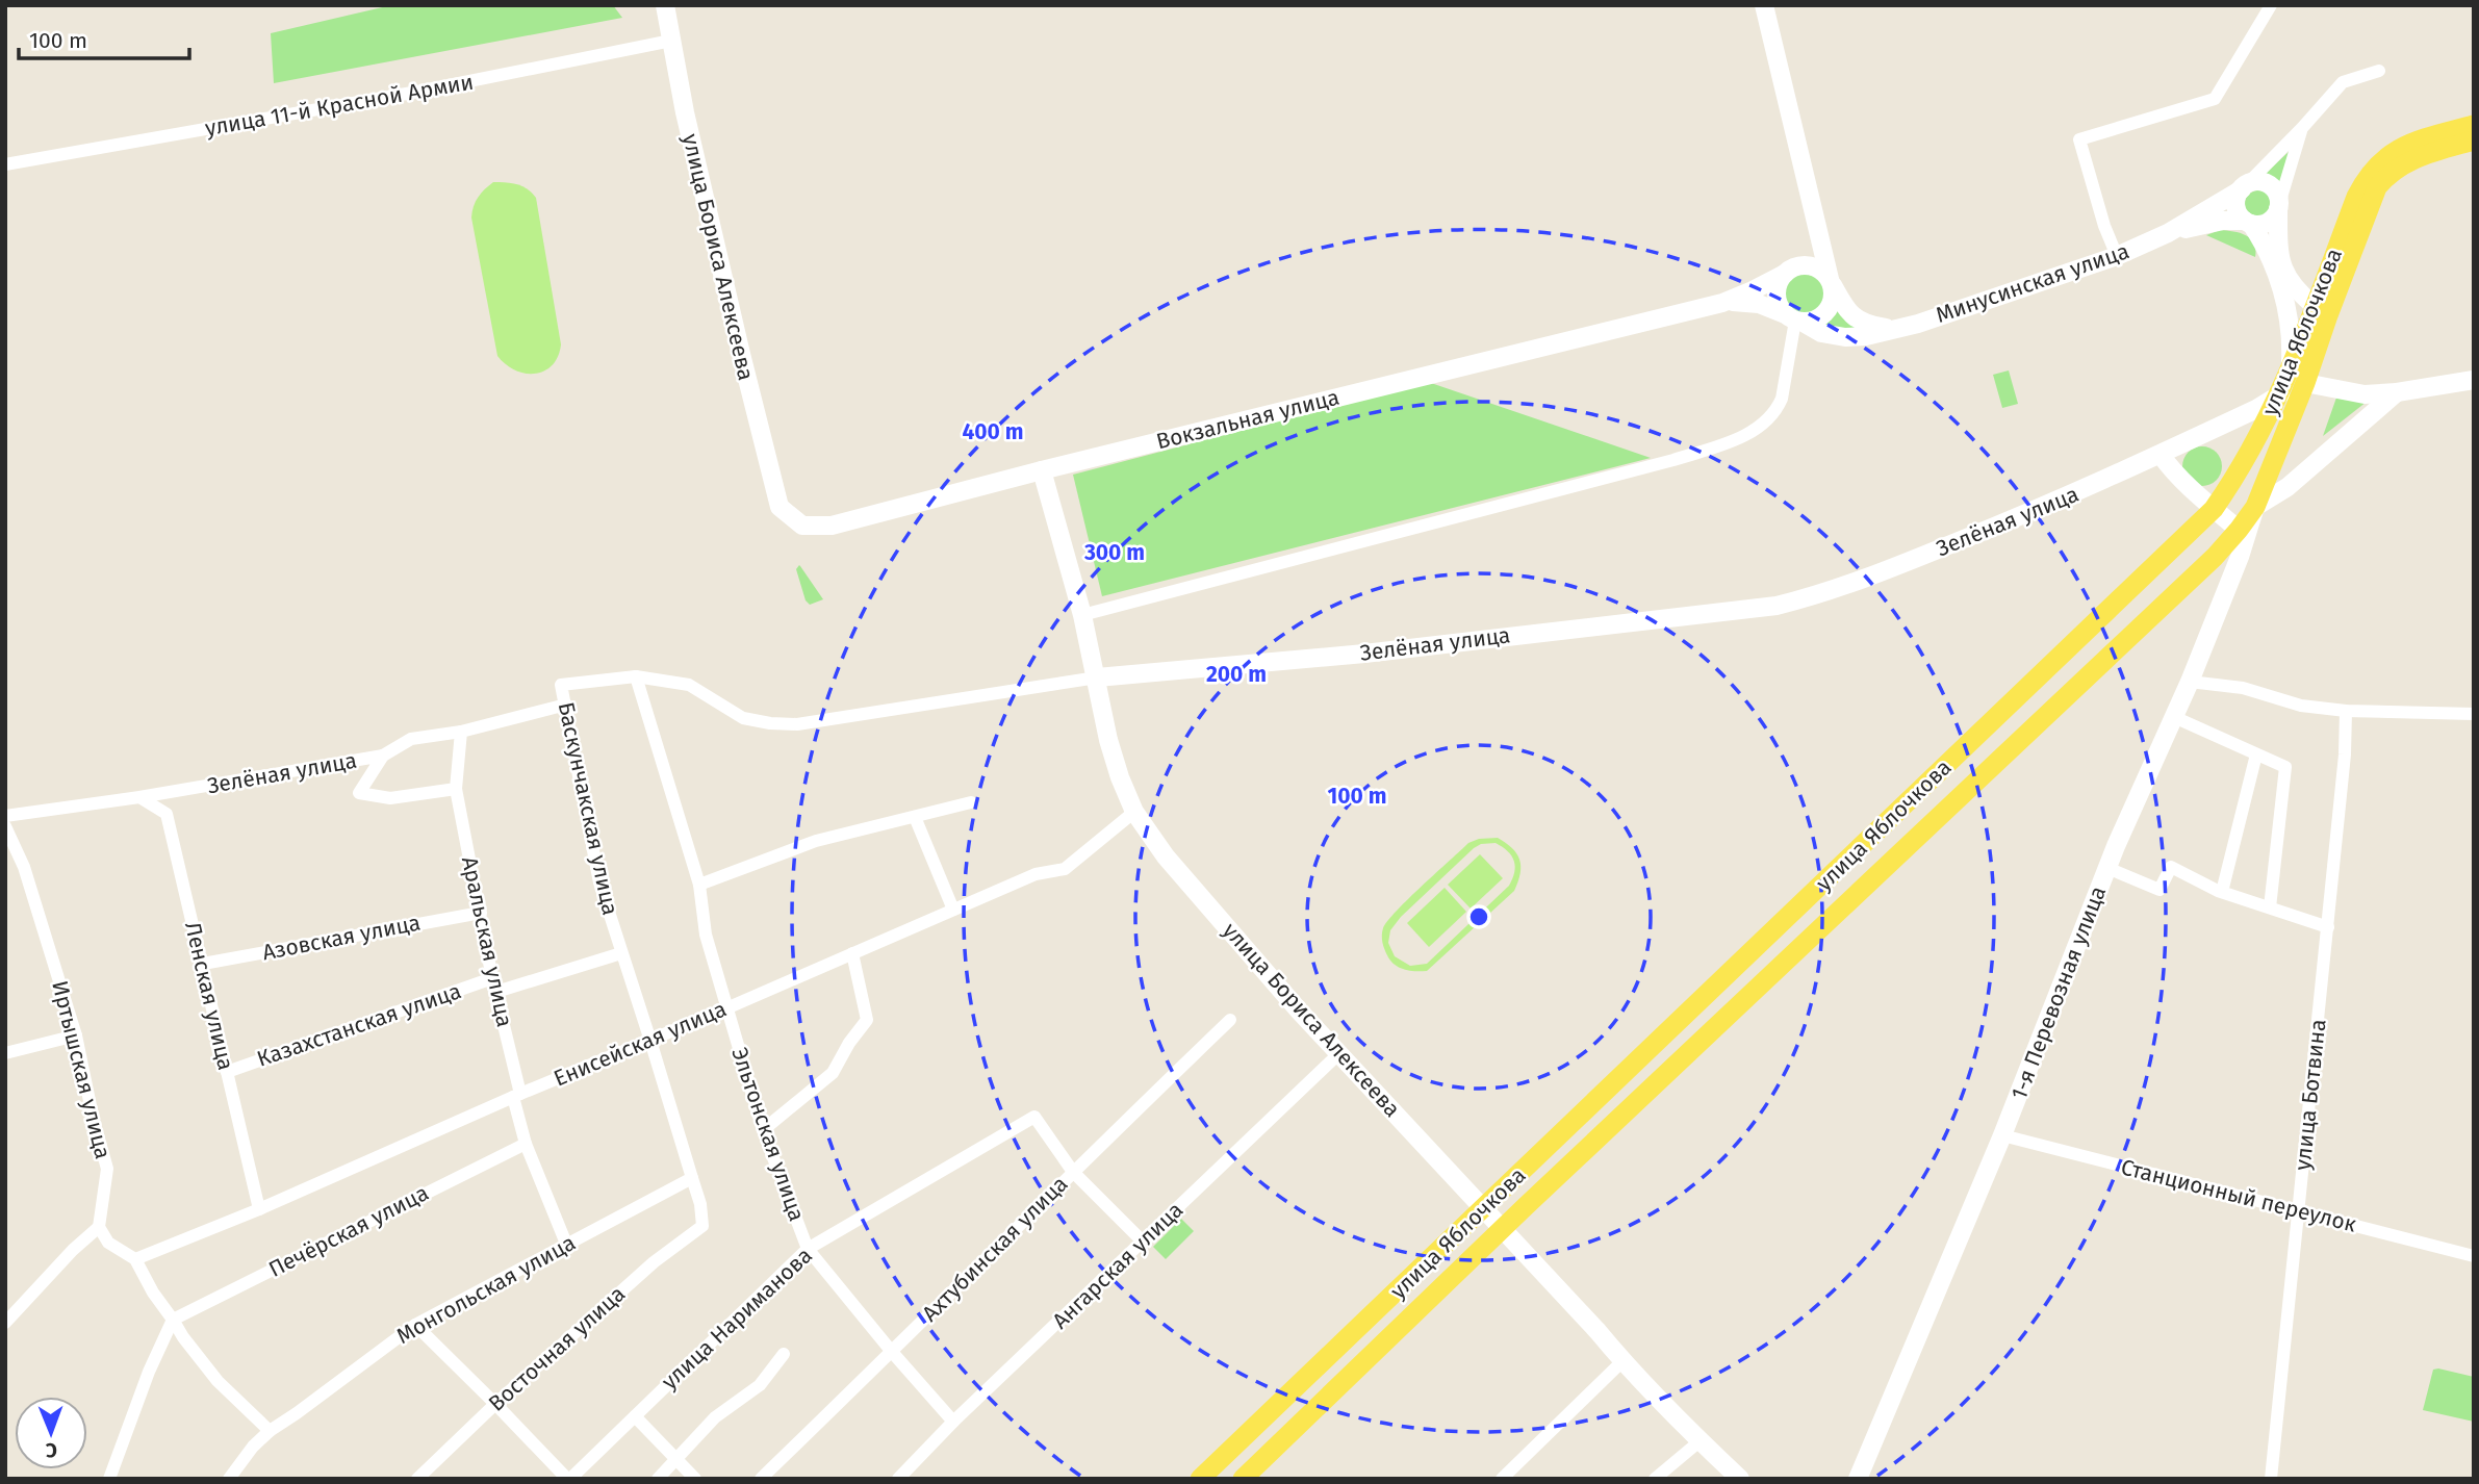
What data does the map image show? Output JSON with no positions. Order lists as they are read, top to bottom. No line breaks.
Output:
{"streets":{"main road":["улица Бориса Алексеева","Минусинская улица","улица Яблочкова","Вокзальная улица","Зелёная улица","1-я Перевозная улица"],"street":["улица 11-й Красной Армии","Баскунчакская улица","Азовская улица","Аральская улица","Ленская улица","Казахстанская улица","Енисейская улица","Иртышская улица","улица Ботвина","Эльтонская улица","Станционный переулок","Печёрская улица","Ахтубинская улица","Ангарская улица","Монгольская улица","улица Нариманова","Восточная улица"]},"crossings":[["улица 11-й Красной Армии","улица Бориса Алексеева"],["улица Бориса Алексеева","улица Яблочкова"],["улица Бориса Алексеева","Вокзальная улица"],["улица Бориса Алексеева","Зелёная улица"],["улица Бориса Алексеева","Енисейская улица"],["улица Бориса Алексеева","Ангарская улица"],["Минусинская улица","Вокзальная улица"],["улица Яблочкова","Зелёная улица"],["улица Яблочкова","1-я Перевозная улица"],["Зелёная улица","Баскунчакская улица"],["Зелёная улица","Аральская улица"],["Зелёная улица","Ленская улица"],["Зелёная улица","Эльтонская улица"],["Баскунчакская улица","Казахстанская улица"],["Баскунчакская улица","Енисейская улица"],["Баскунчакская улица","Монгольская улица"],["Баскунчакская улица","Восточная улица"],["Азовская улица","Аральская улица"],["Азовская улица","Ленская улица"],["Аральская улица","Казахстанская улица"],["Аральская улица","Енисейская улица"],["Аральская улица","Печёрская улица"],["Аральская улица","Монгольская улица"],["1-я Перевозная улица","Станционный переулок"],["Ленская улица","Казахстанская улица"],["Ленская улица","Енисейская улица"],["Енисейская улица","Эльтонская улица"],["улица Ботвина","Станционный переулок"],["Эльтонская улица","Ахтубинская улица"],["Эльтонская улица","Ангарская улица"],["Эльтонская улица","улица Нариманова"],["Ахтубинская улица","улица Нариманова"]],"scale_bar":"100 m","north":"bottom","rings":["400 m","300 m","200 m","100 m"]}
